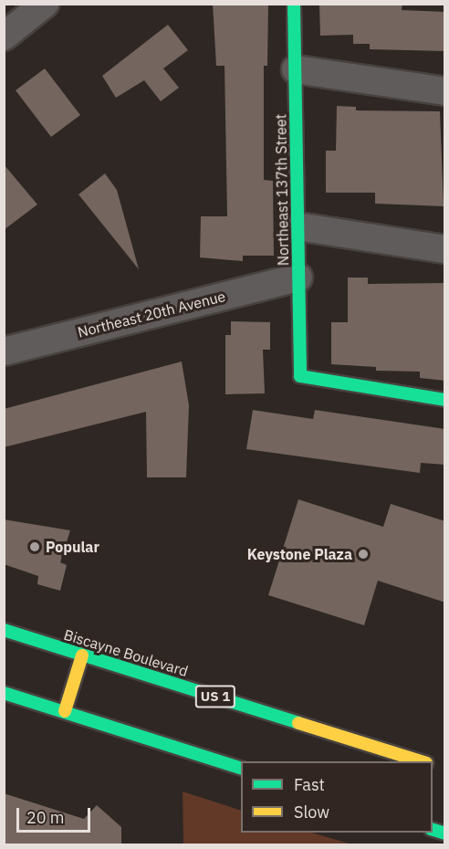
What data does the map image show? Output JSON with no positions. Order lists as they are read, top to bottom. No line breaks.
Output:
{"streets":{"main road":["Northeast 137th Street","Biscayne Boulevard","US 1"],"street":["Northeast 20th Avenue"]},"crossings":[["Northeast 137th Street","Northeast 20th Avenue"]],"places":["Popular","Keystone Plaza"],"legend":["Fast","Slow"],"scale_bar":"20 m"}
